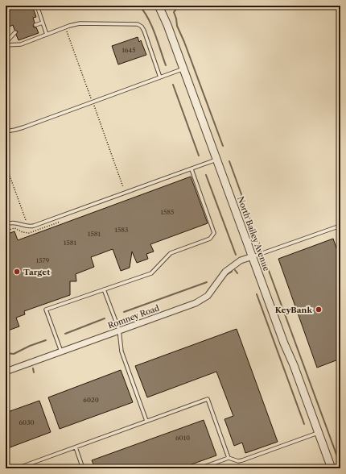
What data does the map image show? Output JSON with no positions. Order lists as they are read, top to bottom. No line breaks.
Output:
{"streets":{"street":["North Bailey Avenue","Romney Road"]},"crossings":[["North Bailey Avenue","Romney Road"]],"places":["Target","KeyBank"],"house_numbers":["1645","1585","1583","1581","1581","1579","6020","6030","6010"]}
